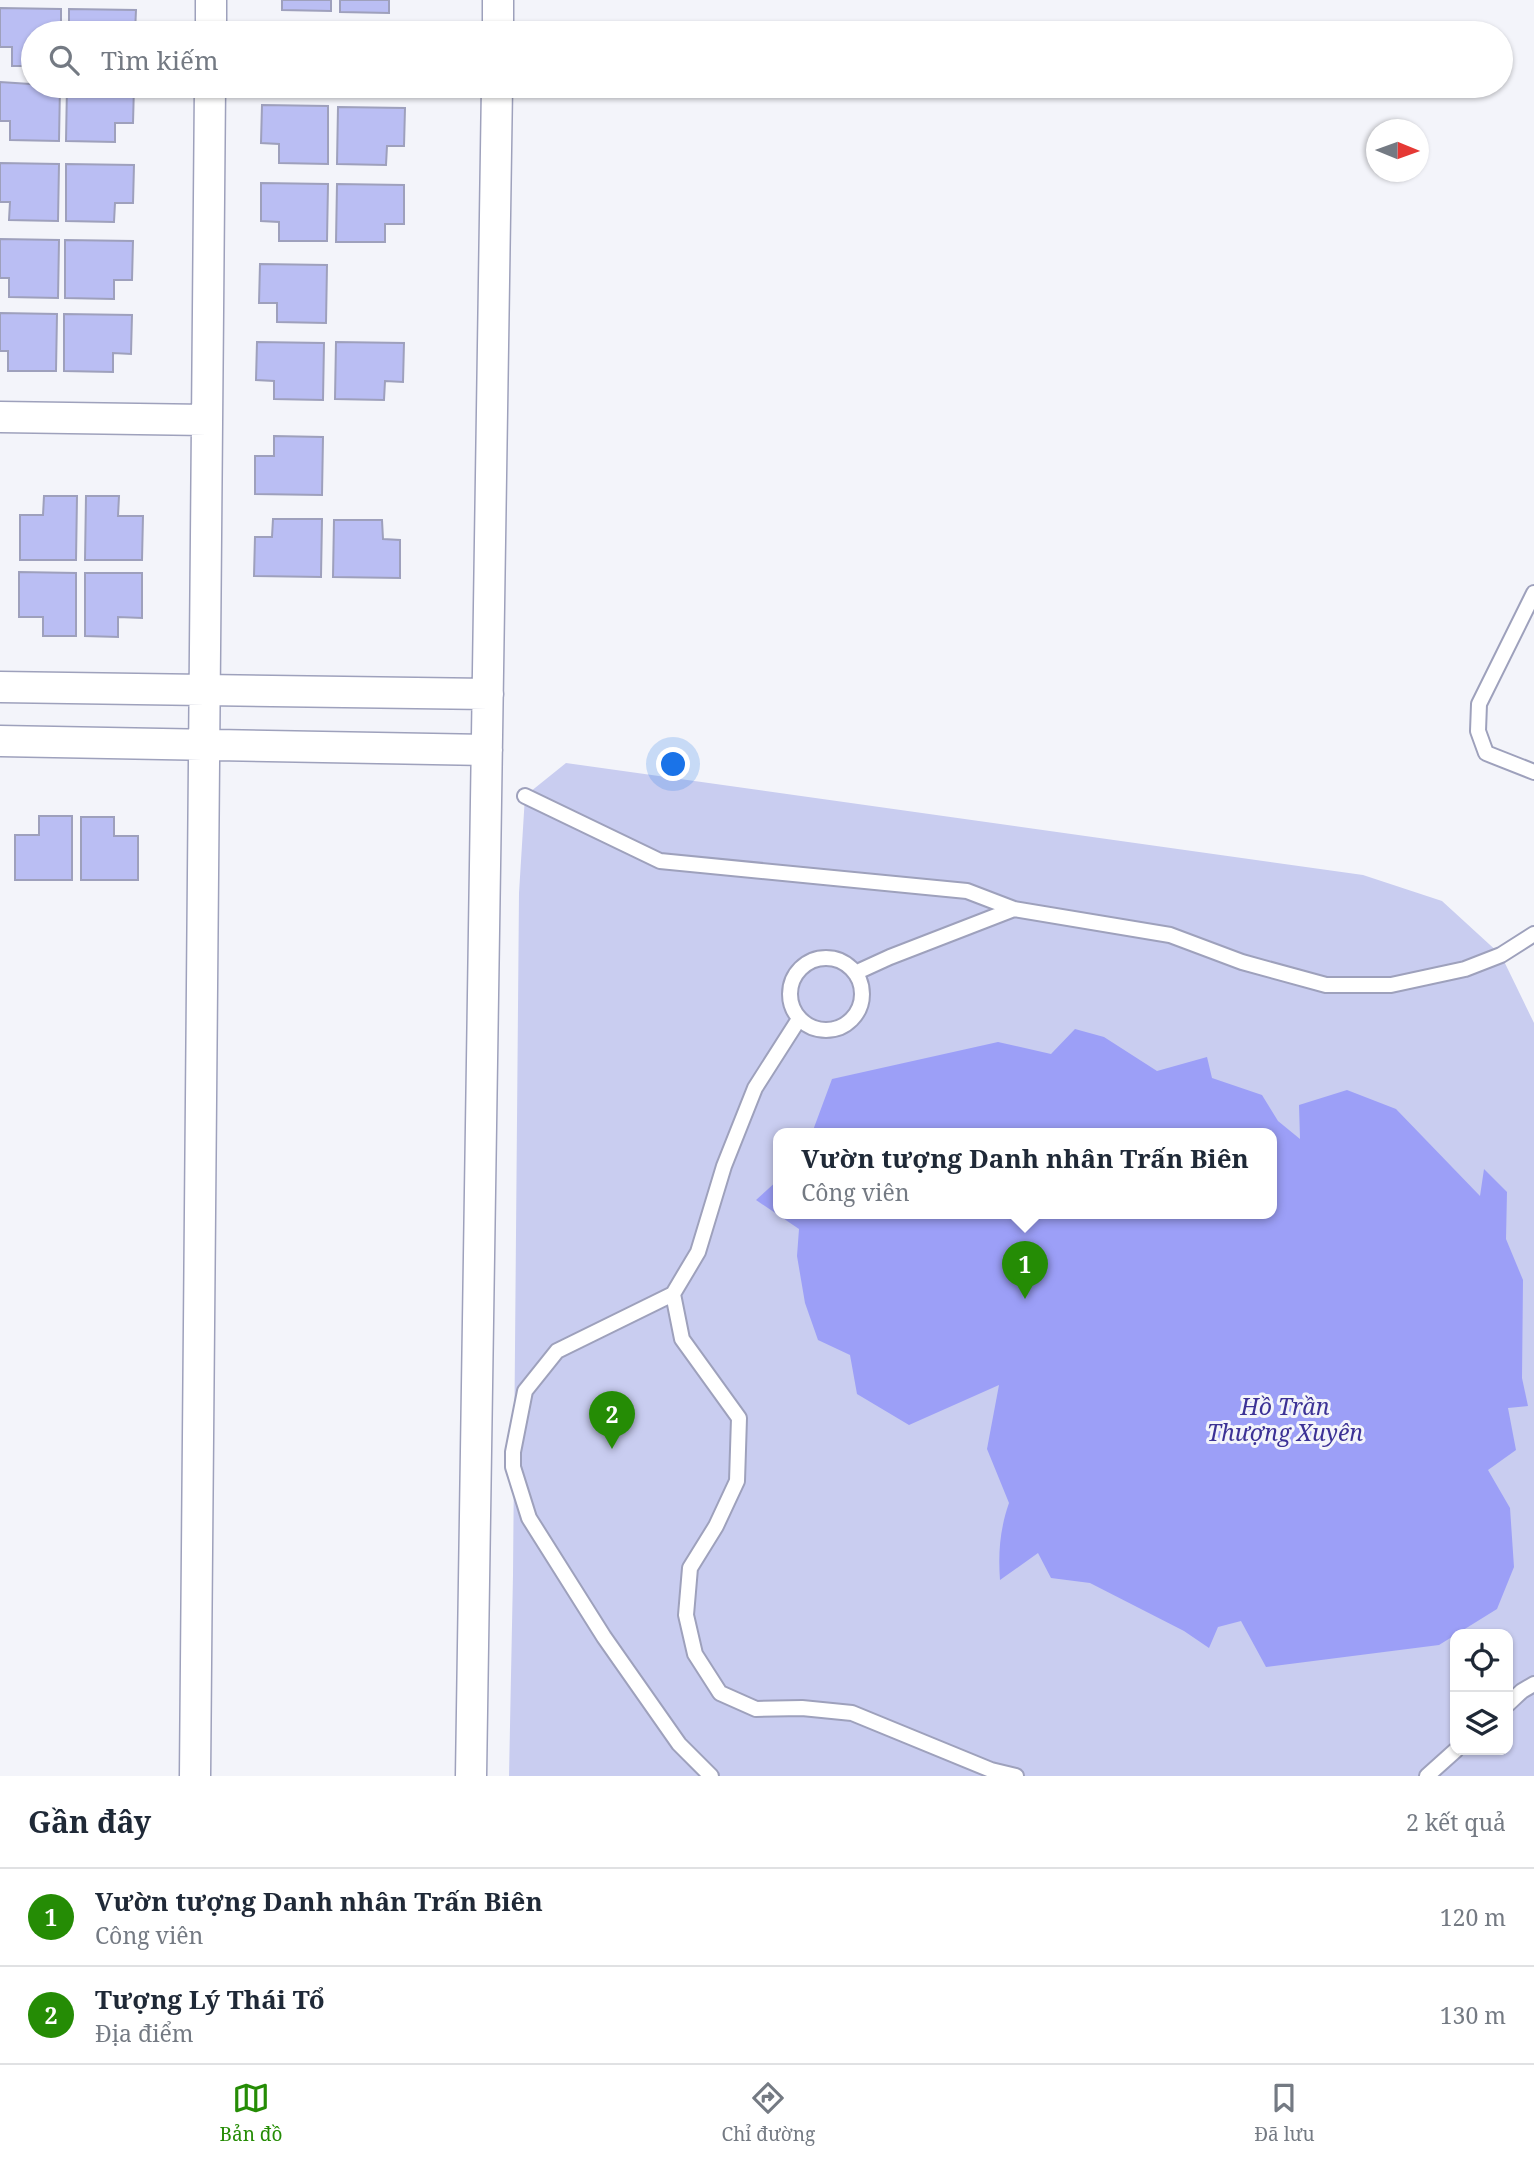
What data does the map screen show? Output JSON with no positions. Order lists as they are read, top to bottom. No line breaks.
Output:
{"water":["Hồ Trần Thượng Xuyên"],"north":"right","page":{"search":"Tìm kiếm","popup":["Vườn tượng Danh nhân Trấn Biên","Công viên"],"pins":["1","2"],"heading":["Gần đây","2 kết quả"],"list":[{"mark":"1","name":"Vườn tượng Danh nhân Trấn Biên","note":"Công viên","value":"120 m"},{"mark":"2","name":"Tượng Lý Thái Tổ","note":"Địa điểm","value":"130 m"}],"nav":["Bản đồ","Chỉ đường","Đã lưu"]}}
